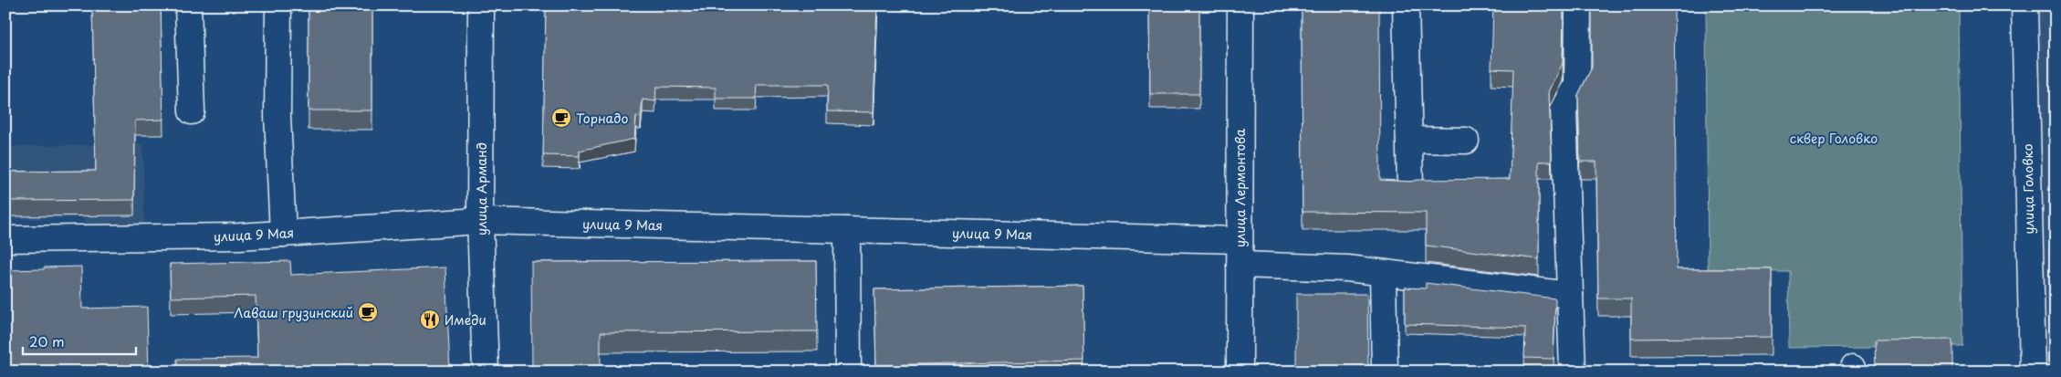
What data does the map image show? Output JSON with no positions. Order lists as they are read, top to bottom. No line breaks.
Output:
{"streets":{"street":["улица Лермонтова","улица Арманд","улица Головко","улица 9 Мая"]},"crossings":[["улица Лермонтова","улица 9 Мая"],["улица Арманд","улица 9 Мая"]],"parks":["сквер Головко"],"places":{"cafe":["Торнадо","Лаваш грузинский"],"restaurant":["Имеди"]},"scale_bar":"20 m"}
